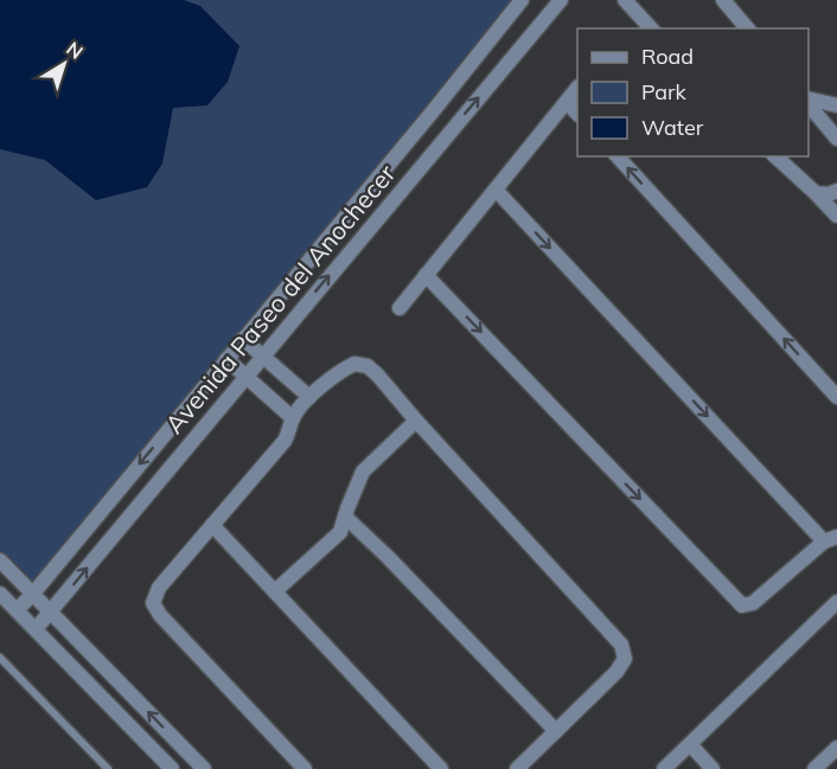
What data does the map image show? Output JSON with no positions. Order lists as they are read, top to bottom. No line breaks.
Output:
{"streets":{"street":["Avenida Paseo del Anochecer"]},"legend":["Road","Park","Water"],"north":"top right"}
